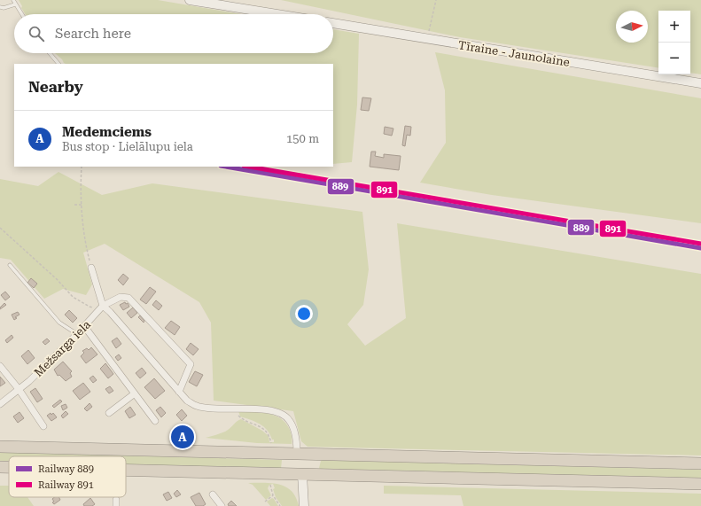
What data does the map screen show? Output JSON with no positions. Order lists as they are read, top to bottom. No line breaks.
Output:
{"streets":{"main road":["Tīraine - Jaunolaine"],"street":["Mežsarga iela"]},"lines":["rail line 889","rail line 891"],"legend":["Railway 889","Railway 891"],"north":"right","page":{"map_buttons":["+","−"],"search":"Search here","heading":"Nearby","list":[{"mark":"A","name":"Medemciems","note":"Bus stop · Lielālupu iela","value":"150 m"}],"pins":"A"}}
